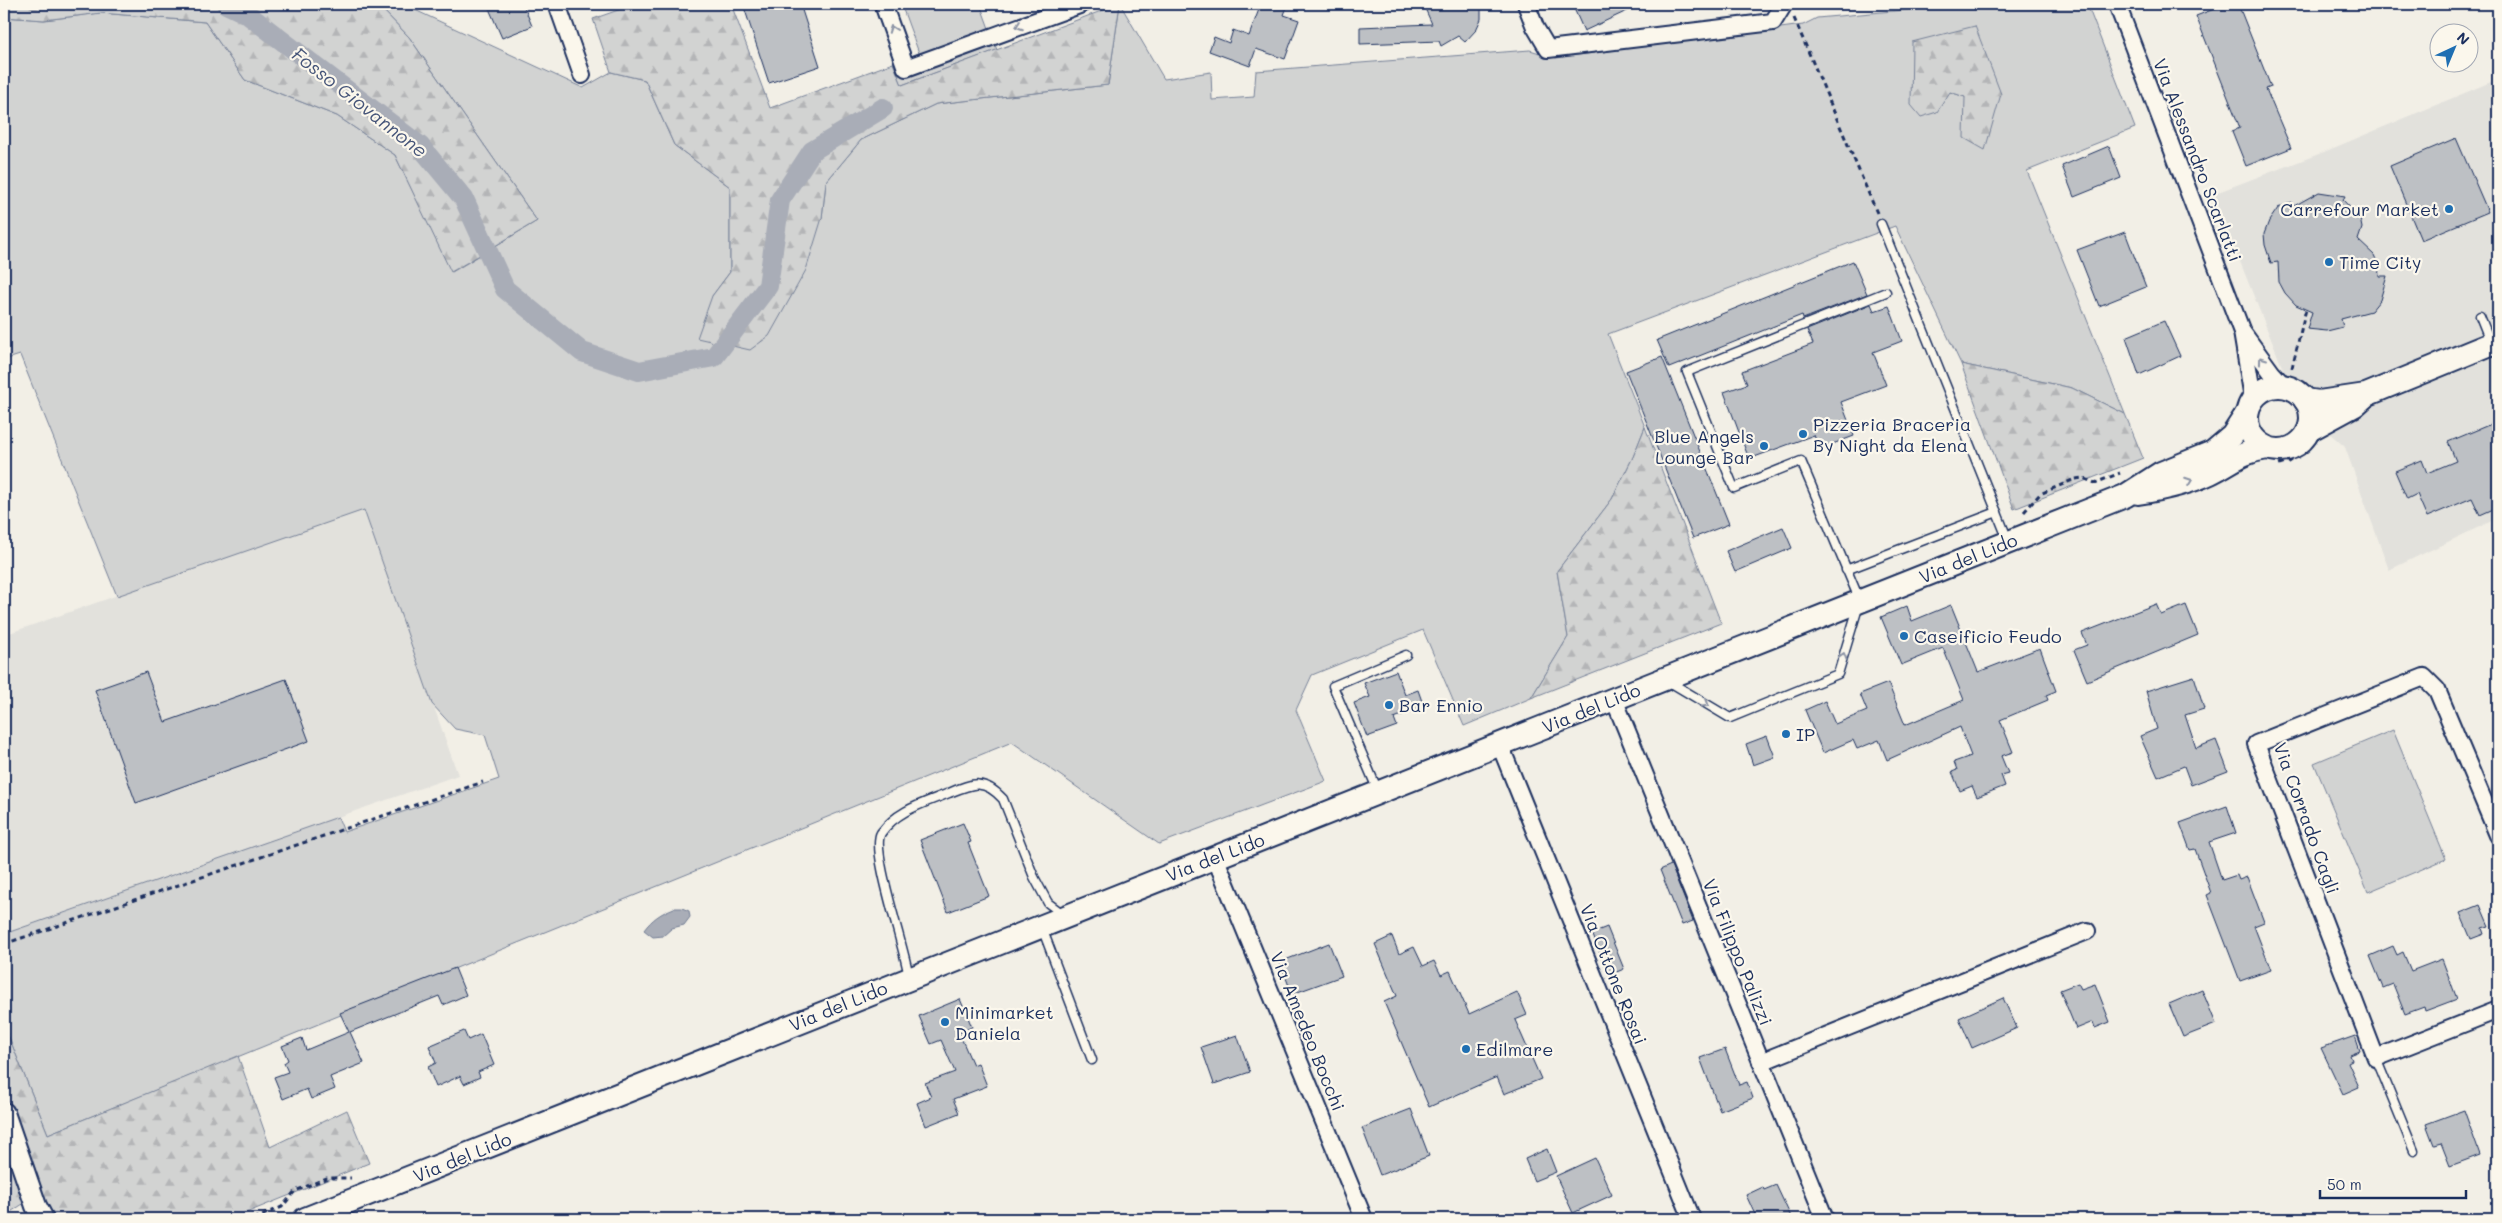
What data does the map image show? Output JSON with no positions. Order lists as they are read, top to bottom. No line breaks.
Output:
{"streets":{"main road":["Via del Lido"],"street":["Via Alessandro Scarlatti","Via Corrado Cagli","Via Filippo Palizzi","Via Ottone Rosai","Via Amedeo Bocchi"]},"crossings":[["Via Alessandro Scarlatti","Via del Lido"],["Via del Lido","Via Filippo Palizzi"],["Via del Lido","Via Ottone Rosai"],["Via del Lido","Via Amedeo Bocchi"]],"water":["Fosso Giovannone"],"places":["Carrefour Market","Time City","Pizzeria Braceria By Night da Elena","Blue Angels Lounge Bar","Caseificio Feudo","Bar Ennio","IP","Minimarket Daniela","Edilmare"],"scale_bar":"50 m","north":"top right"}
